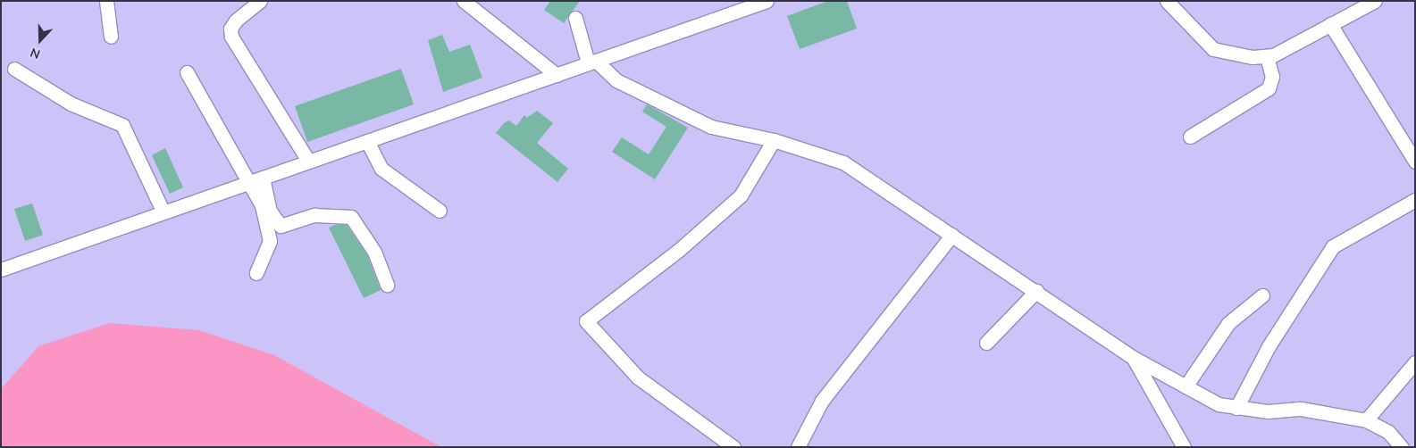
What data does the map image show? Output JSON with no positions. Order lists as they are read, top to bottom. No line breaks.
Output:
{"north":"bottom"}
